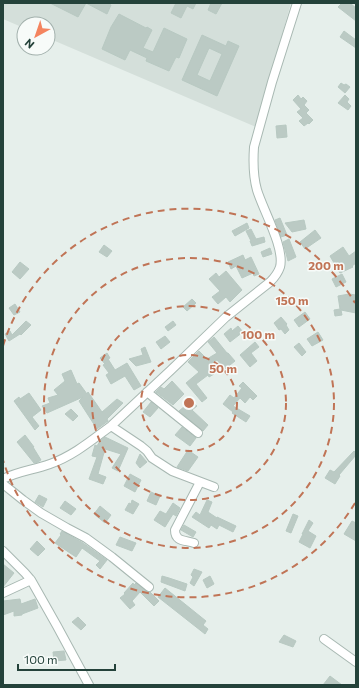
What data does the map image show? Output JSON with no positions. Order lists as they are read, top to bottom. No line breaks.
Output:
{"scale_bar":"100 m","north":"bottom left","rings":["200 m","150 m","100 m","50 m"]}
